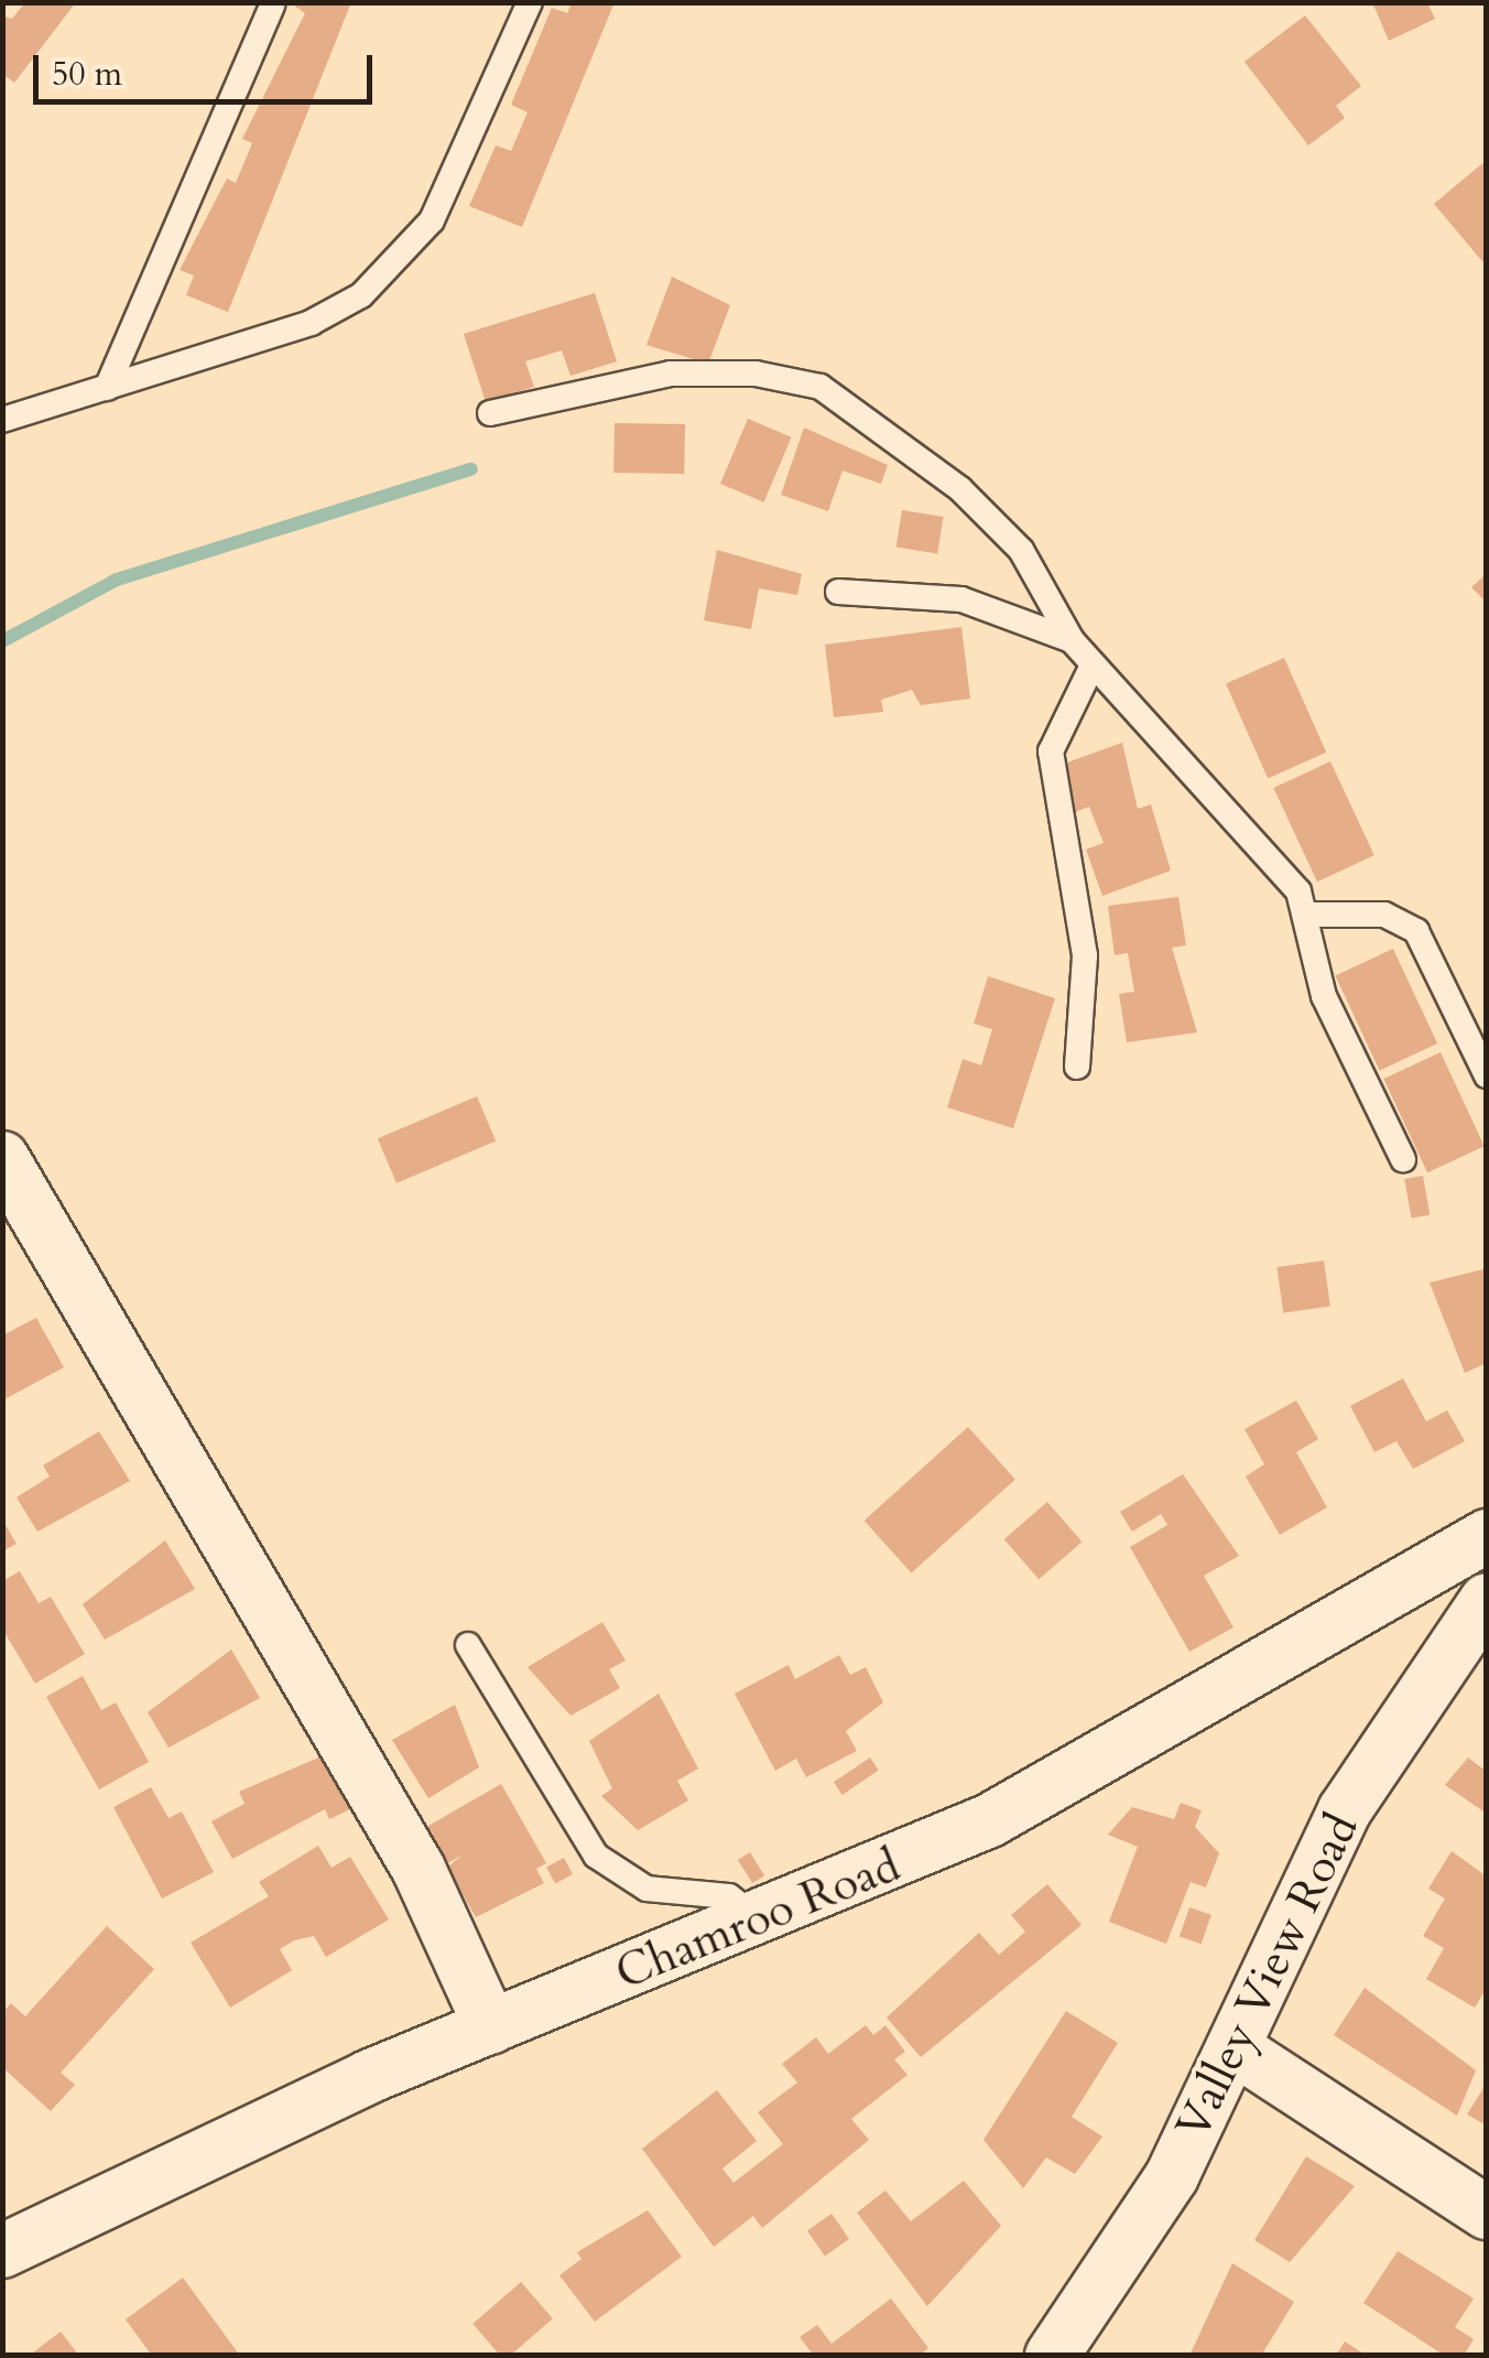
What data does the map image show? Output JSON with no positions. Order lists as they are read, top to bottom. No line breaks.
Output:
{"streets":{"street":["Chamroo Road","Valley View Road"]},"scale_bar":"50 m"}
